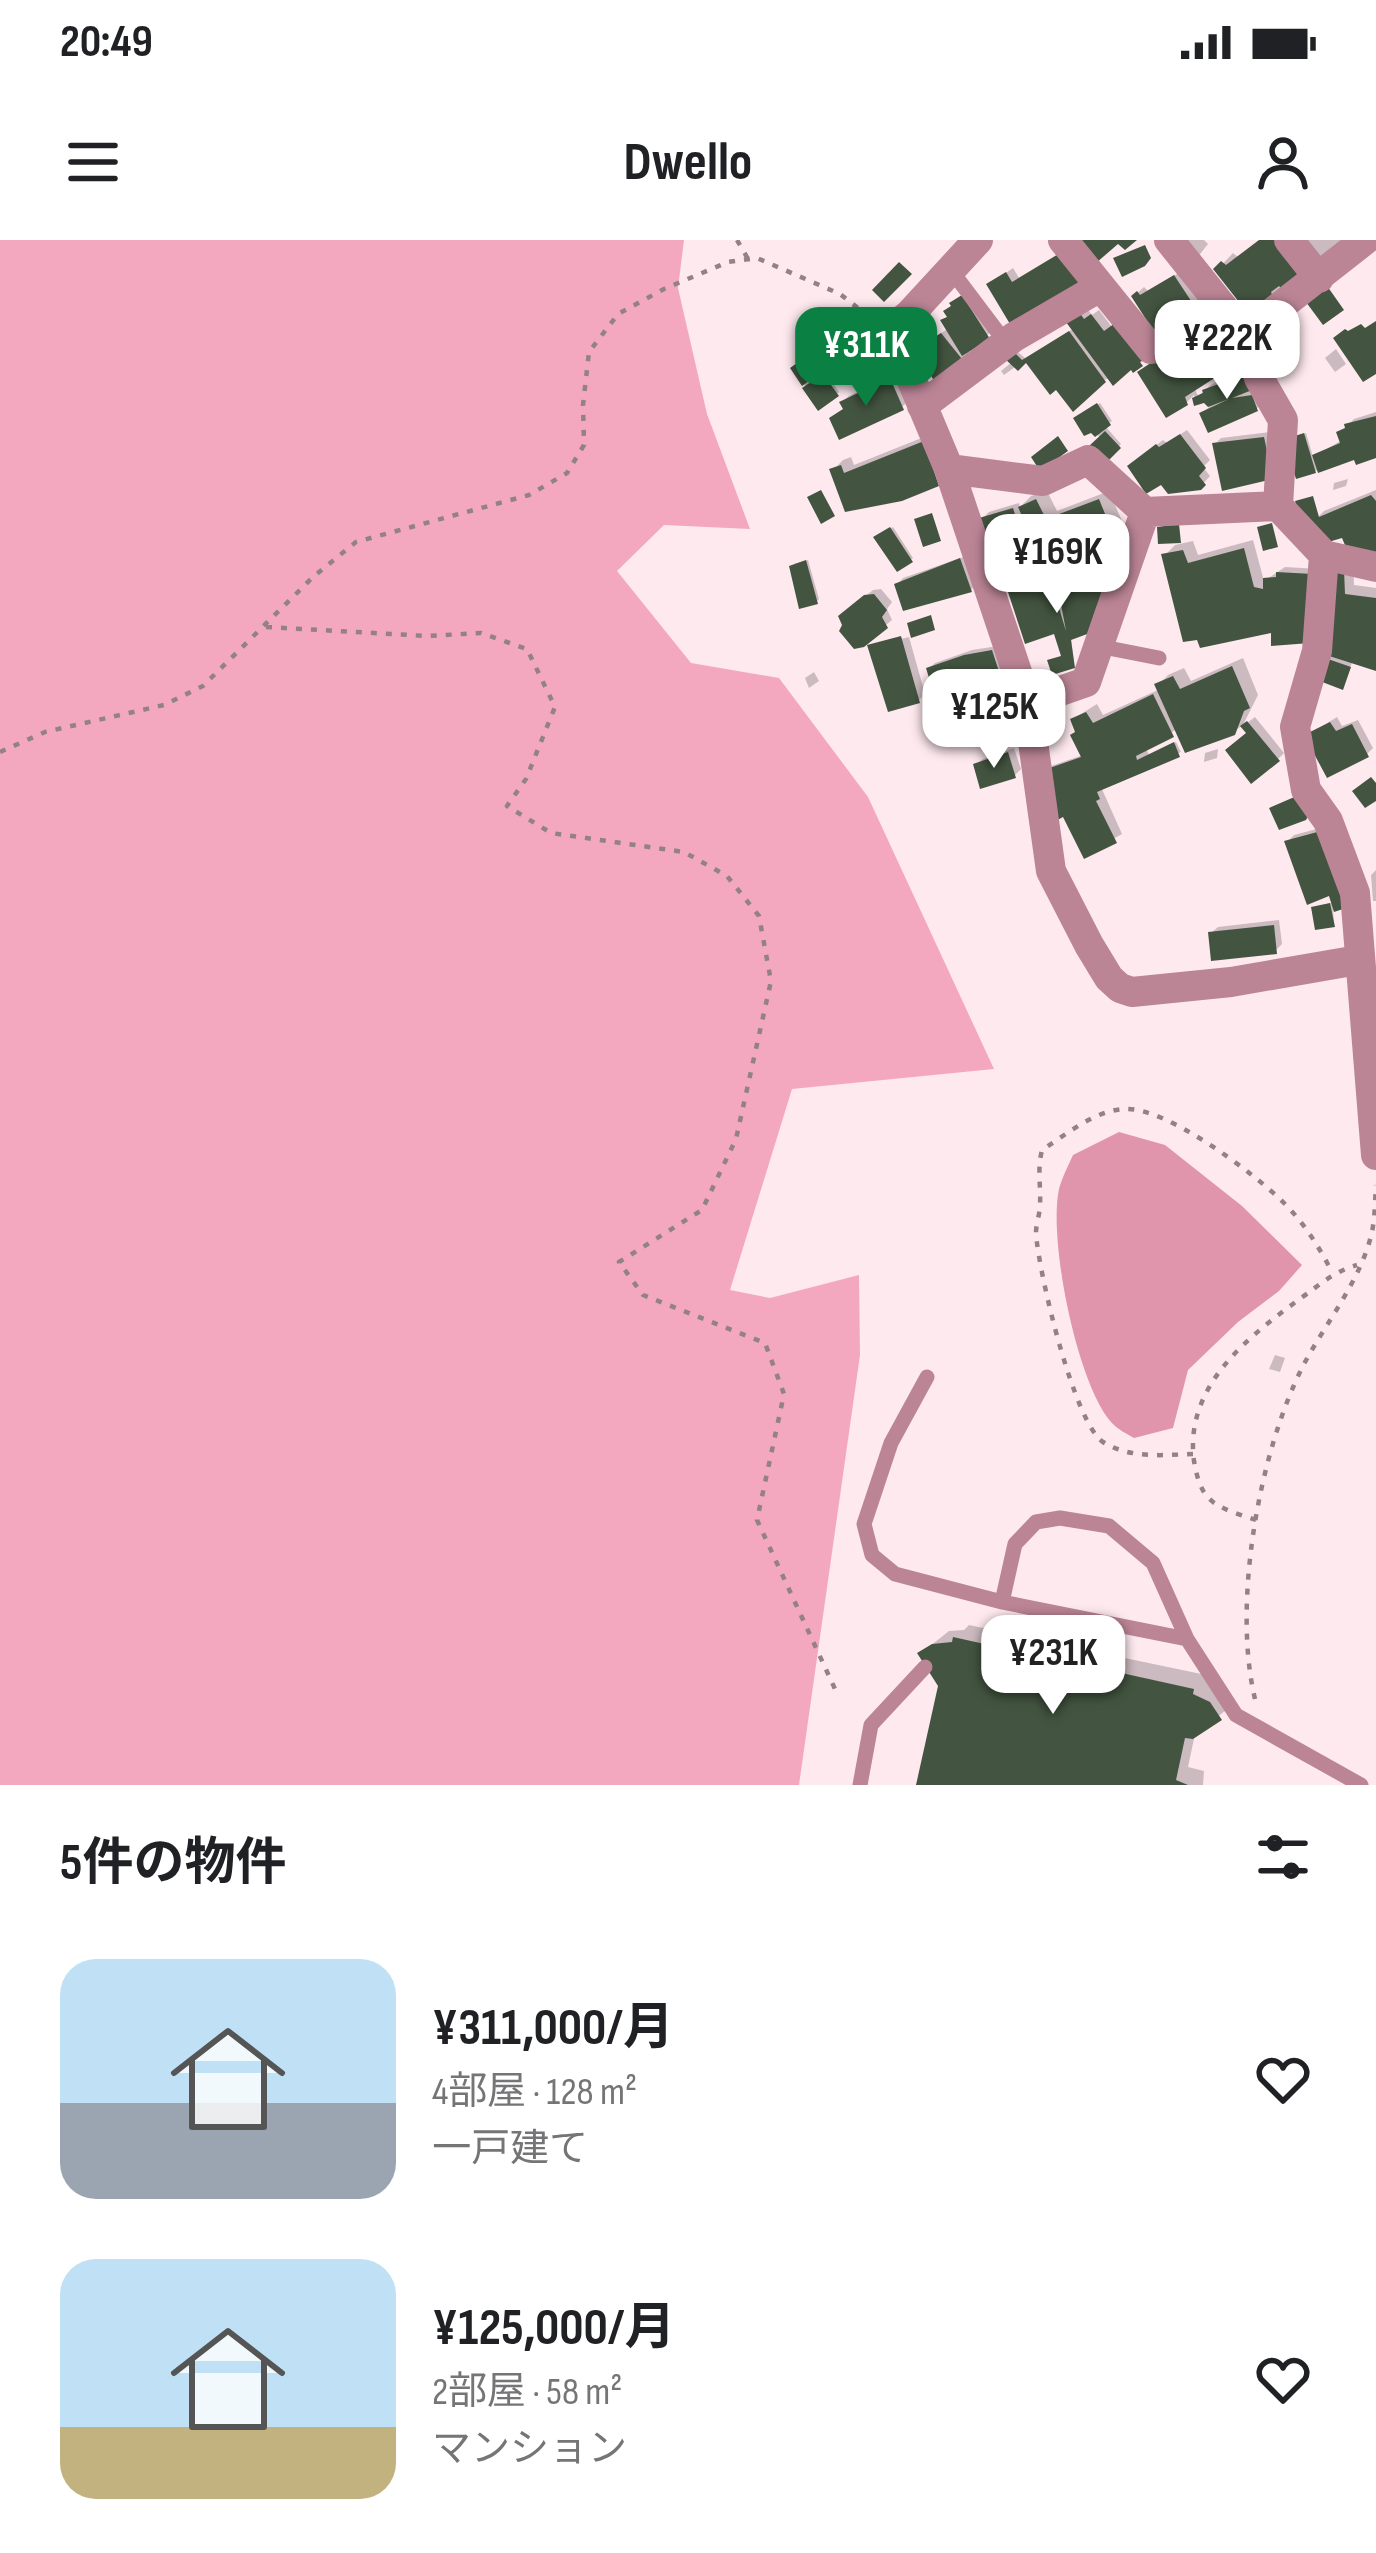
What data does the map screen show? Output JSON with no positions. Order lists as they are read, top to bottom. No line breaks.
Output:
{"page":{"status":"20:49","header":"Dwello","price":["¥222K","¥311K","¥169K","¥125K","¥231K"],"heading":"5件の物件","list":[{"name":"¥311,000/月","note":"4部屋 · 128 m² · 一戸建て"},{"name":"¥125,000/月","note":"2部屋 · 58 m² · マンション"}]}}
